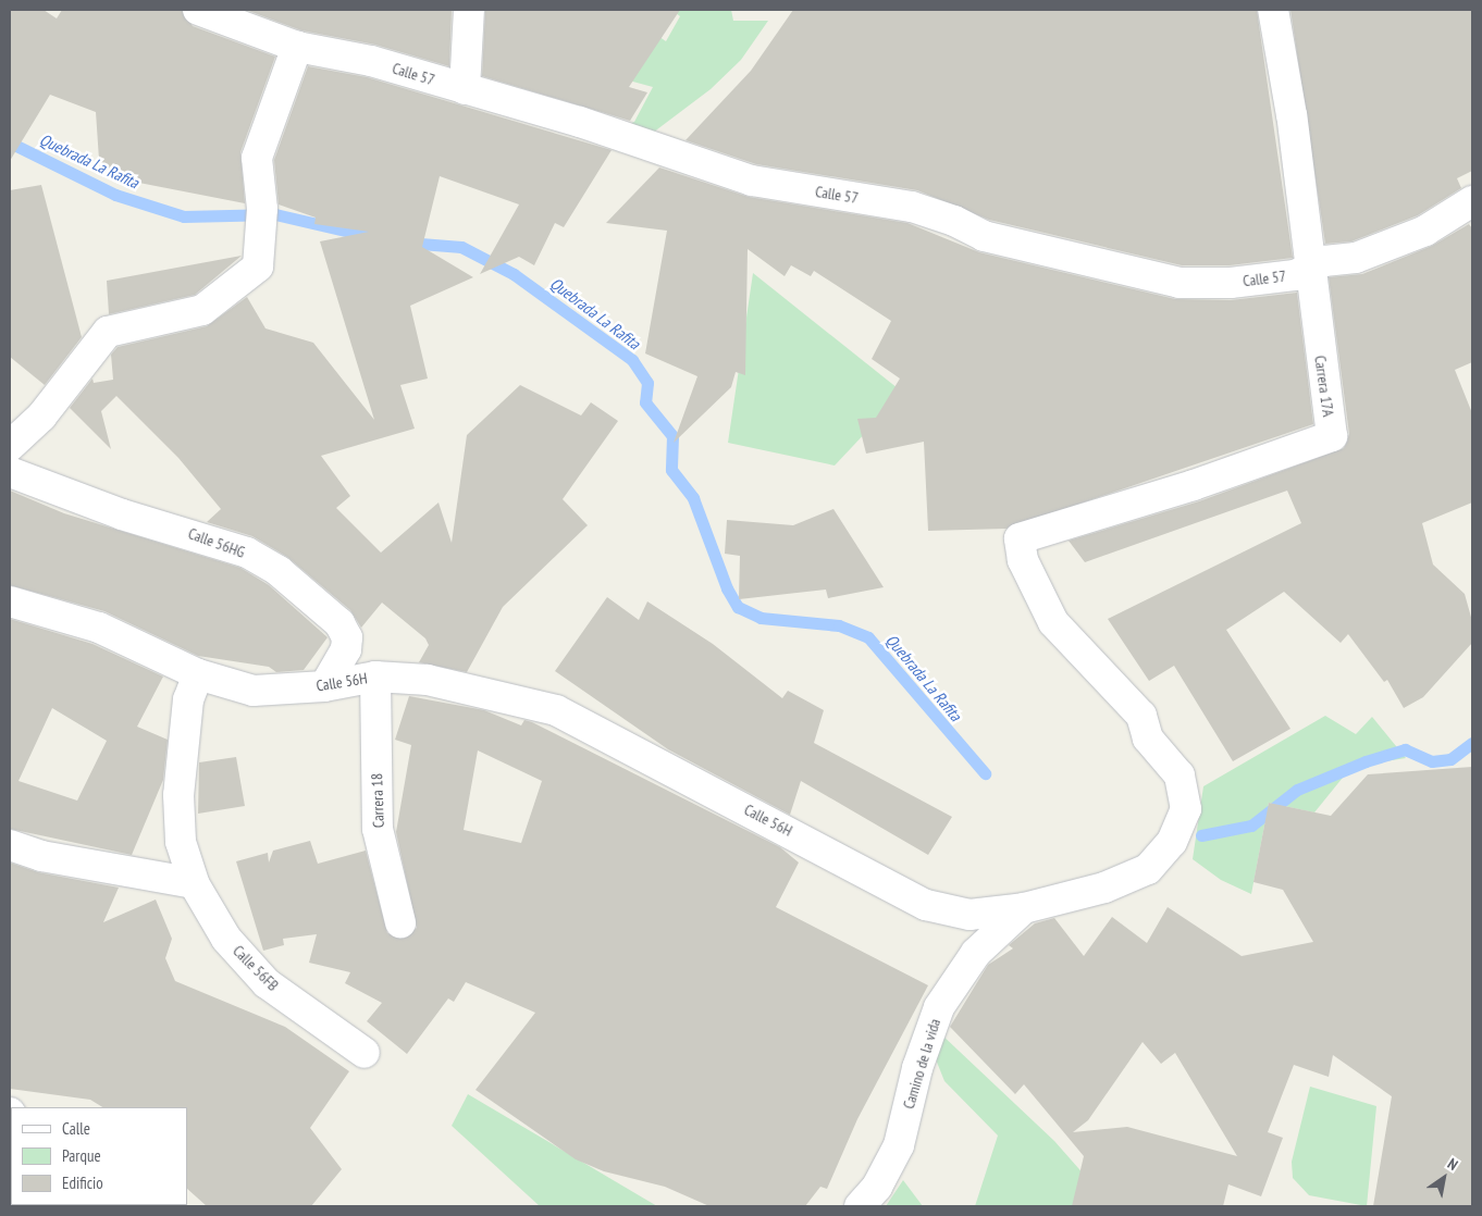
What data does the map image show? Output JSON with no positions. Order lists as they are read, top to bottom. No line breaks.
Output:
{"streets":{"street":["Calle 57","Carrera 17A","Calle 56HG","Calle 56H","Carrera 18","Calle 56FB","Camino de la vida"]},"crossings":[["Calle 57","Carrera 17A"],["Carrera 17A","Calle 56H"],["Calle 56HG","Calle 56H"],["Calle 56H","Carrera 18"],["Calle 56H","Calle 56FB"],["Calle 56H","Camino de la vida"]],"water":["Quebrada La Rafita"],"legend":["Calle","Parque","Edificio"],"north":"top right"}
